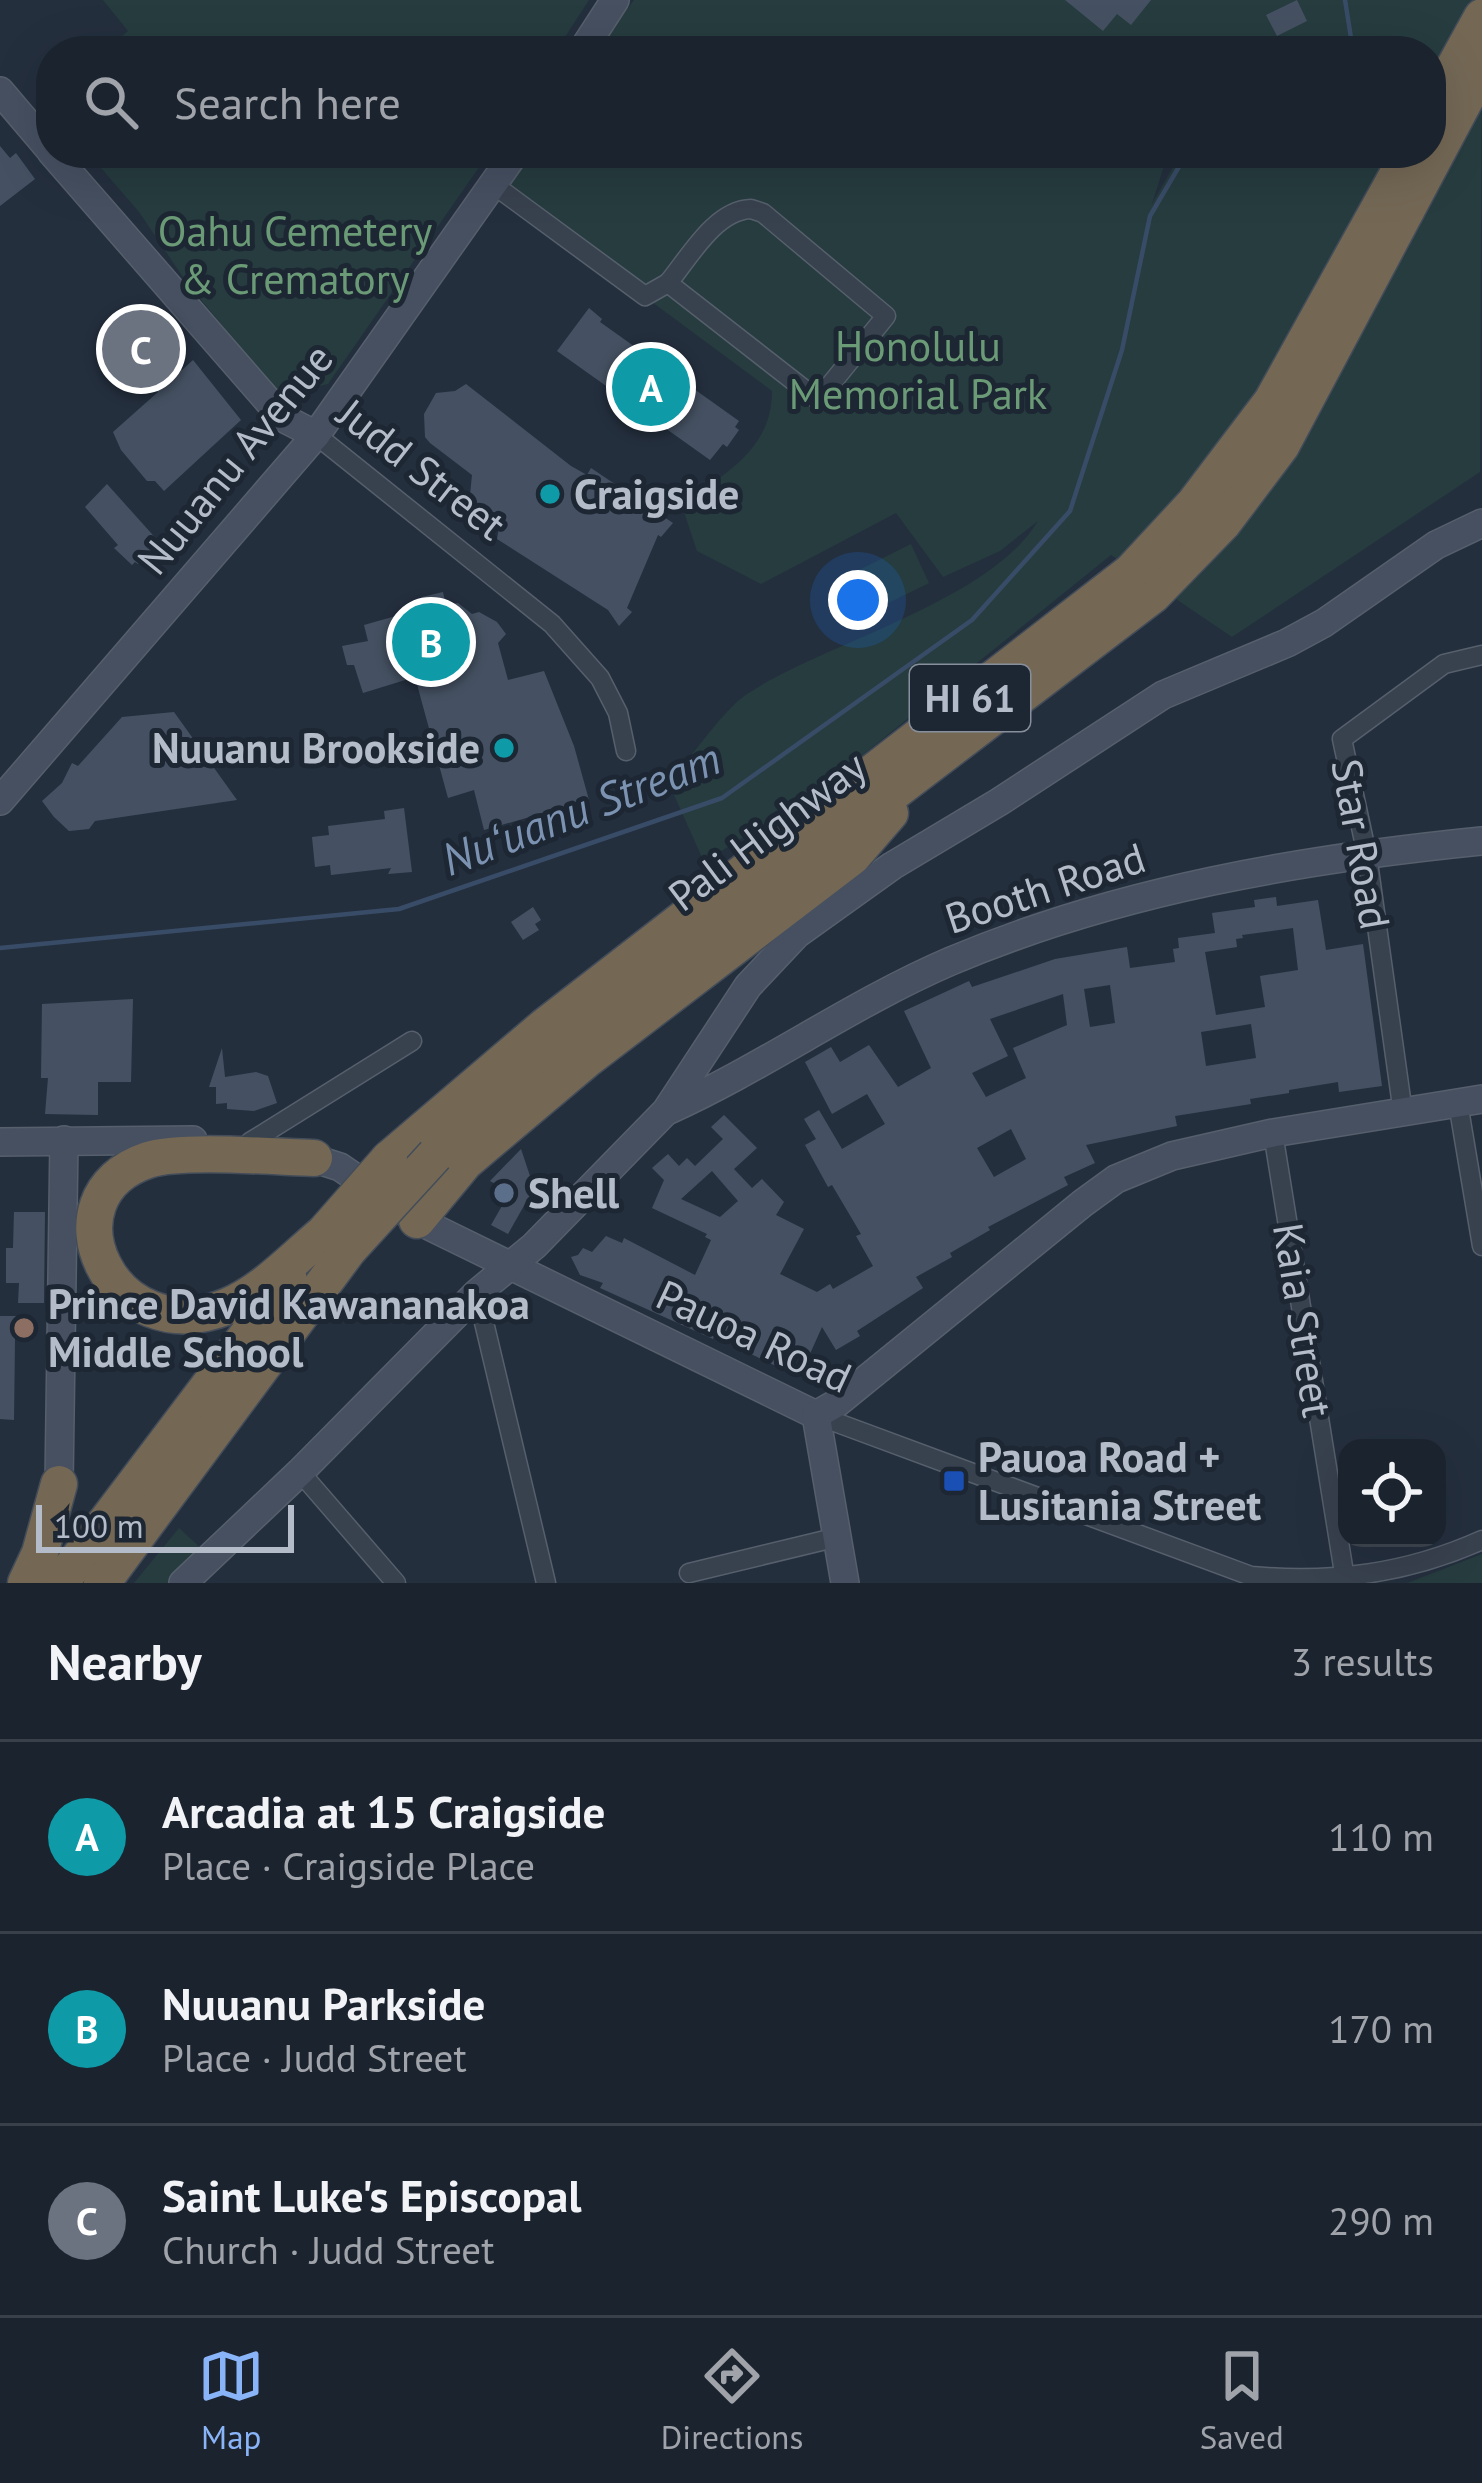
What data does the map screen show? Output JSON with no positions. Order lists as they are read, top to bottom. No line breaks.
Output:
{"streets":{"highway":["HI 61","Pali Highway"],"street":["Nuuanu Avenue","Judd Street","Star Road","Booth Road","Kaia Street","Pauoa Road"]},"crossings":[["Nuuanu Avenue","Judd Street"],["Star Road","Booth Road"],["Kaia Street","Pauoa Road"]],"water":["Nuʻuanu Stream"],"parks":["Oahu Cemetery & Crematory","Honolulu Memorial Park"],"places":{"other":["Craigside","Nuuanu Brookside","Shell","Prince David Kawananakoa Middle School"],"transit":["Pauoa Road + Lusitania Street"]},"scale_bar":"100 m","page":{"search":"Search here","pins":["C","A","B"],"scale":"100 m","heading":["Nearby","3 results"],"list":[{"mark":"A","name":"Arcadia at 15 Craigside","note":"Place · Craigside Place","value":"110 m"},{"mark":"B","name":"Nuuanu Parkside","note":"Place · Judd Street","value":"170 m"},{"mark":"C","name":"Saint Luke's Episcopal","note":"Church · Judd Street","value":"290 m"}],"nav":["Map","Directions","Saved"]}}
